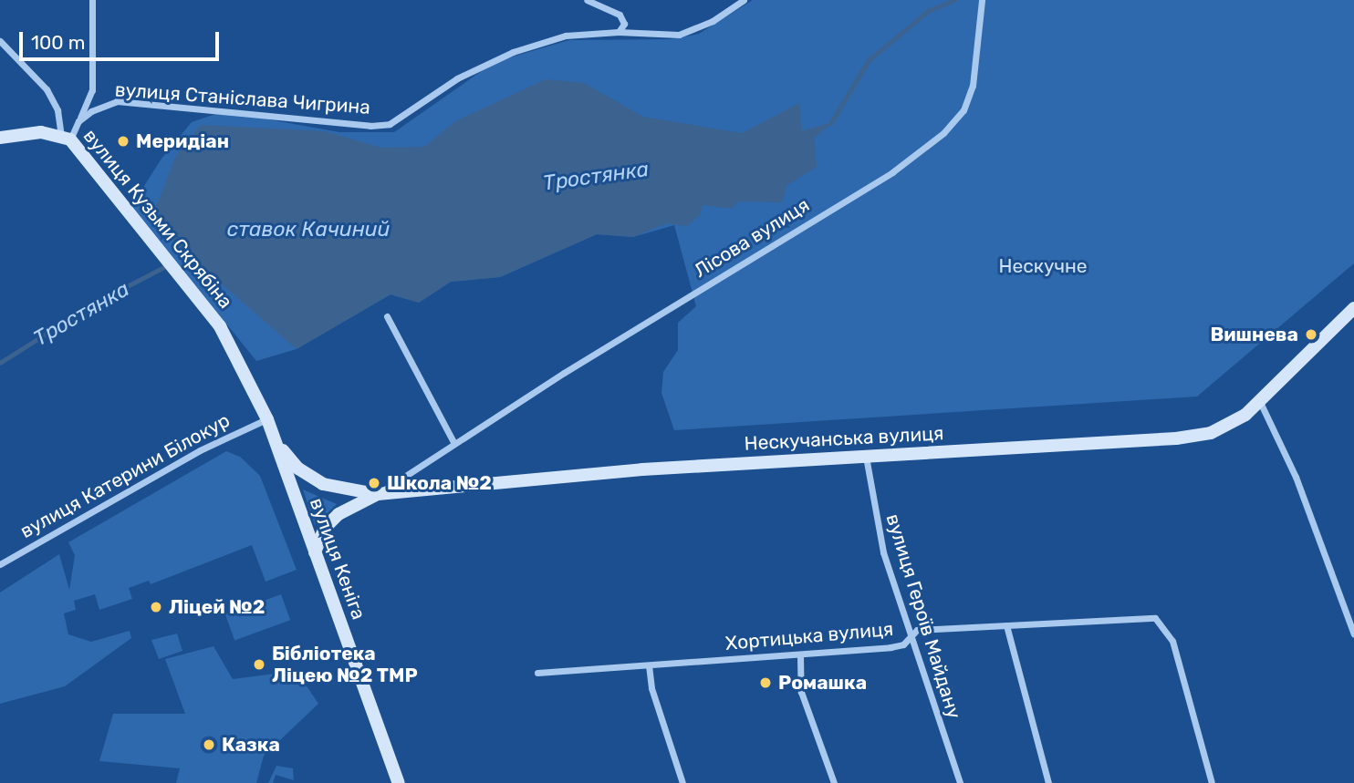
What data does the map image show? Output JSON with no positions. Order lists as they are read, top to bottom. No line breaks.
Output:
{"streets":{"street":["вулиця Станіслава Чигрина","вулиця Кузьми Скрябіна","Лісова вулиця","Нескучанська вулиця","вулиця Катерини Білокур","вулиця Кеніга","вулиця Героїв Майдану","Хортицька вулиця"]},"crossings":[["вулиця Кузьми Скрябіна","вулиця Катерини Білокур"],["вулиця Кузьми Скрябіна","вулиця Кеніга"],["Лісова вулиця","Нескучанська вулиця"],["Нескучанська вулиця","вулиця Кеніга"],["Нескучанська вулиця","вулиця Героїв Майдану"],["вулиця Катерини Білокур","вулиця Кеніга"],["вулиця Героїв Майдану","Хортицька вулиця"]],"water":["Тростянка","ставок Качиний"],"parks":["Нескучне"],"places":["Меридіан","Вишнева","Школа №2","Ліцей №2","Бібліотека Ліцею №2 ТМР","Ромашка","Казка"],"scale_bar":"100 m"}
